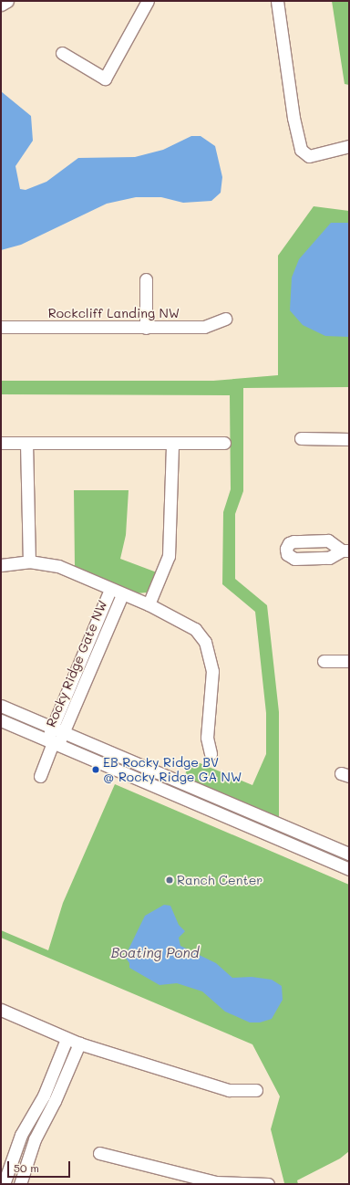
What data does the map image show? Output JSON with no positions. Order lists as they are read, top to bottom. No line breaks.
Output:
{"streets":{"street":["Rockcliff Landing NW","Rocky Ridge Gate NW"]},"water":["Boating Pond"],"places":["EB Rocky Ridge BV @ Rocky Ridge GA NW","Ranch Center"],"scale_bar":"50 m"}
